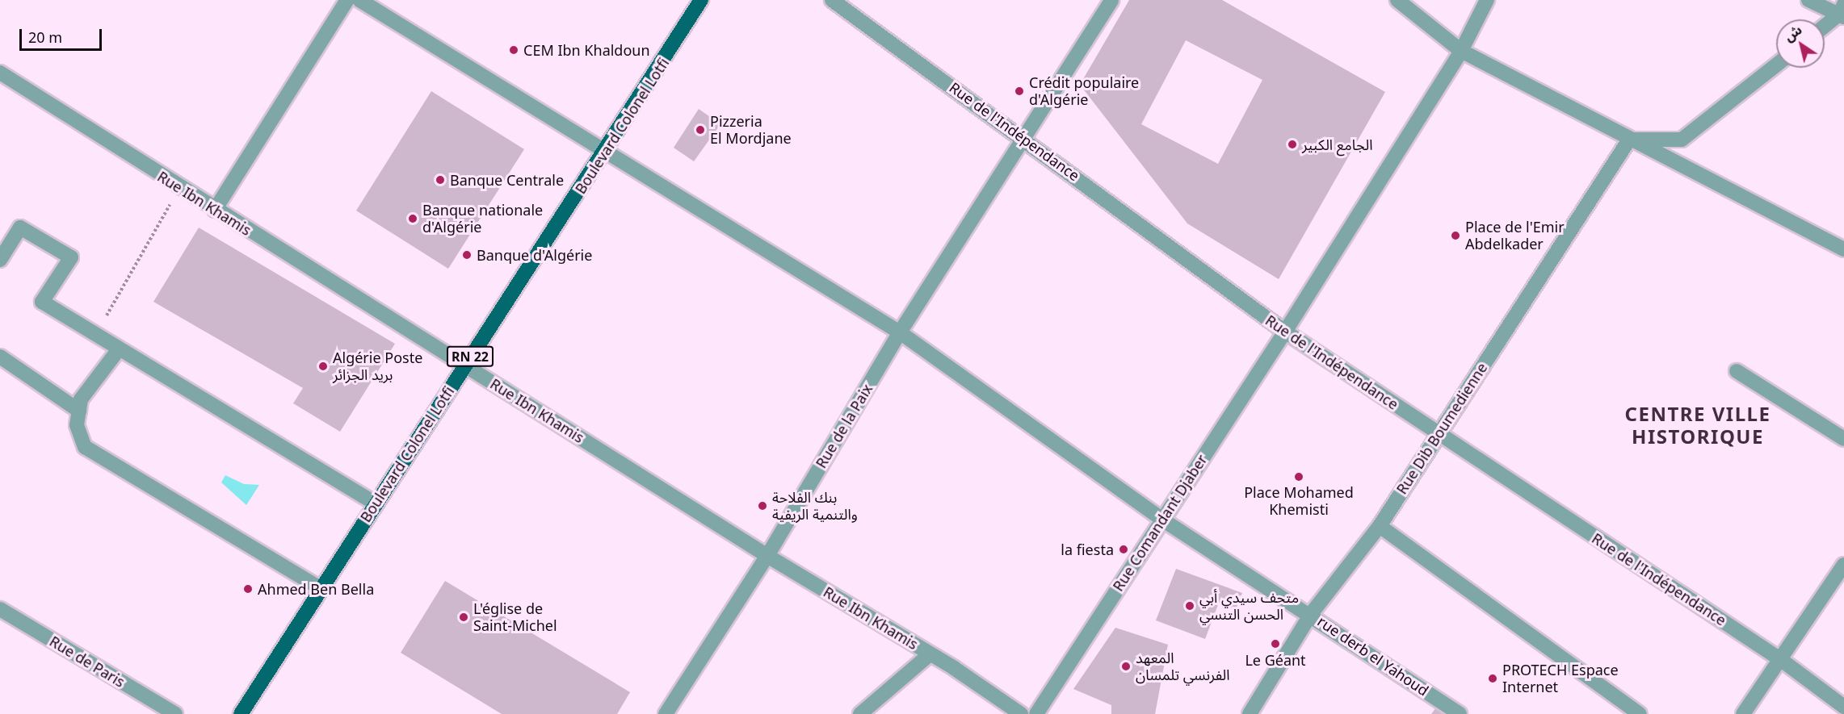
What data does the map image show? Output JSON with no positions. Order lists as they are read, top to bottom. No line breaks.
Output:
{"streets":{"main road":["Boulevard Colonel Lotfi","RN 22"],"street":["Rue de l'Indépendance","Rue Ibn Khamis","Rue de la Paix","Rue Dib Boumedienne","Rue Comandant Djaber","rue derb el Yahoud","Rue de Paris"]},"crossings":[["Boulevard Colonel Lotfi","Rue Ibn Khamis"],["Boulevard Colonel Lotfi","rue derb el Yahoud"],["Rue de l'Indépendance","Rue de la Paix"],["Rue de l'Indépendance","Rue Dib Boumedienne"],["Rue de l'Indépendance","Rue Comandant Djaber"],["Rue Ibn Khamis","Rue de la Paix"],["Rue de la Paix","rue derb el Yahoud"],["Rue Dib Boumedienne","rue derb el Yahoud"],["Rue Comandant Djaber","rue derb el Yahoud"]],"districts":["CENTRE VILLE HISTORIQUE"],"places":["CEM Ibn Khaldoun","Crédit populaire d'Algérie","Pizzeria El Mordjane","الجامع الكبير","Banque Centrale","Banque nationale d'Algérie","Place de l'Emir Abdelkader","Banque d'Algérie","Algérie Poste بريد الجزائر","Place Mohamed Khemisti","بنك الفلاحة والتنمية الريفية","la fiesta","Ahmed Ben Bella","متحف سيدي أبي الحسن التنسي","L'église de Saint-Michel","Le Géant","المعهد الفرنسي تلمسان","PROTECH Espace Internet"],"scale_bar":"20 m","north":"top left"}
